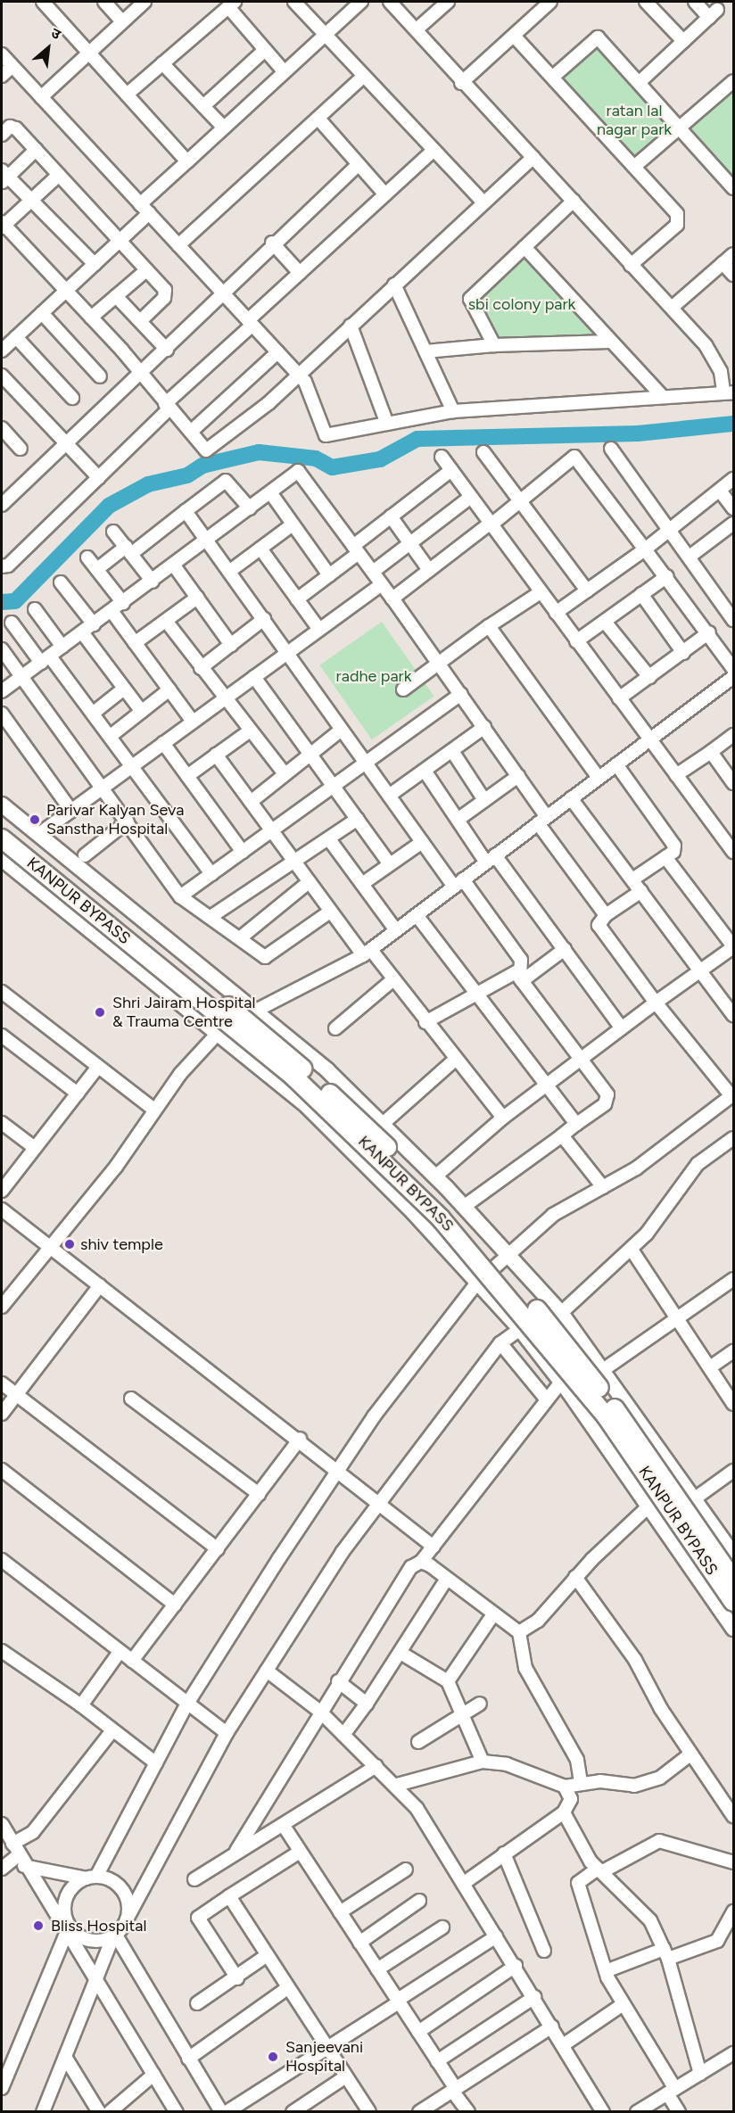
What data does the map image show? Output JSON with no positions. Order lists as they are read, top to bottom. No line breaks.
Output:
{"streets":{"highway":["KANPUR BYPASS"]},"parks":["ratan lal nagar park","sbi colony park","radhe park"],"places":["Parivar Kalyan Seva Sanstha Hospital","Shri Jairam Hospital & Trauma Centre","shiv temple","Bliss Hospital","Sanjeevani Hospital"],"north":"top right"}
